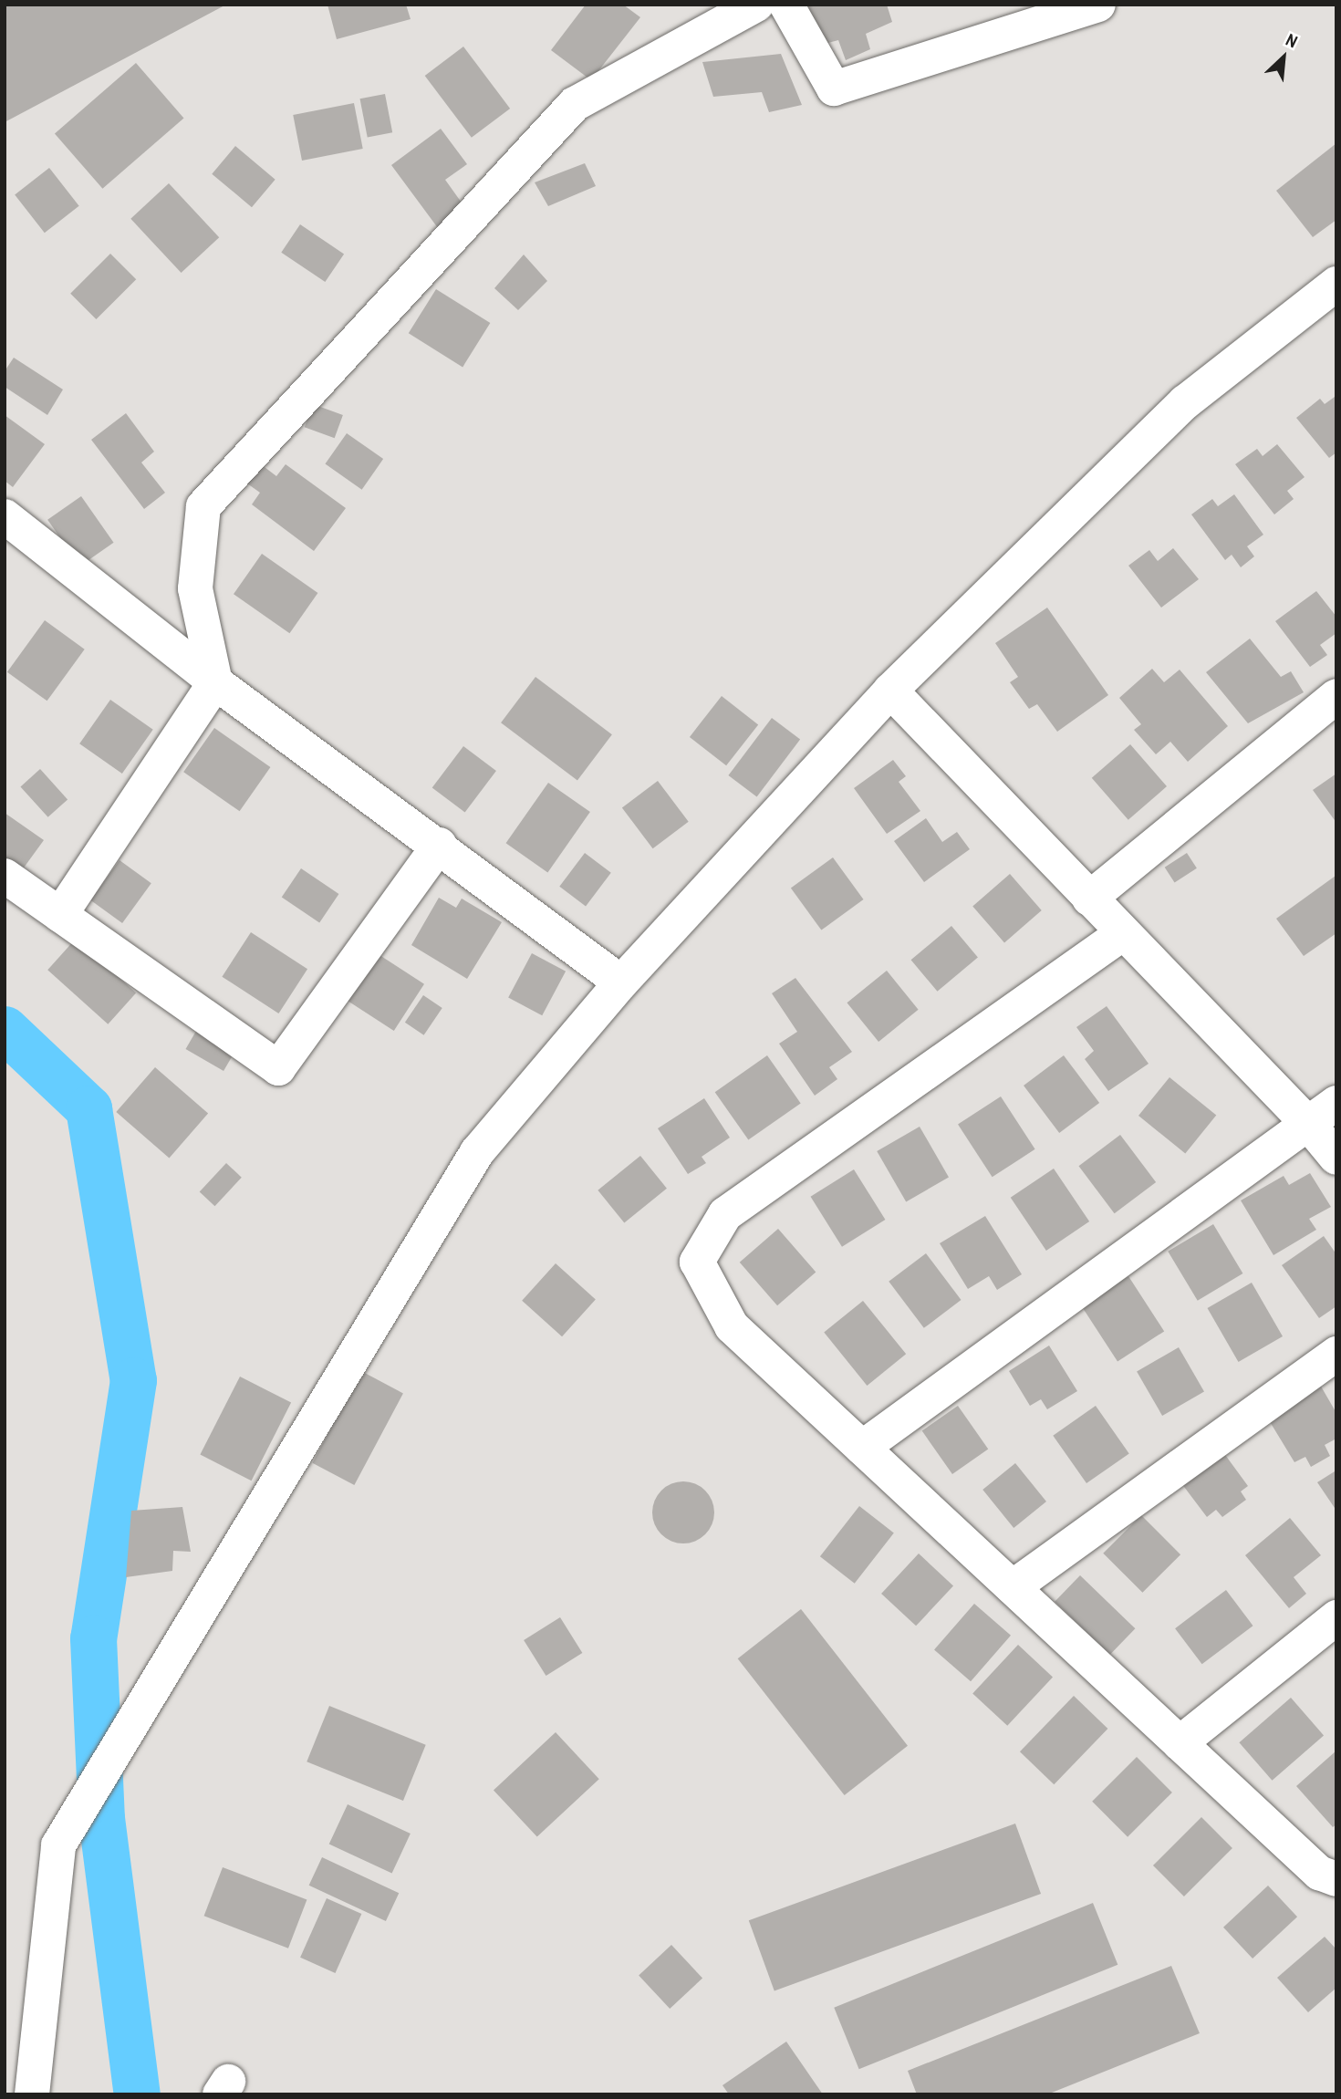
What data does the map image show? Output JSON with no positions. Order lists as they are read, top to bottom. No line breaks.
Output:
{"north":"top right"}
